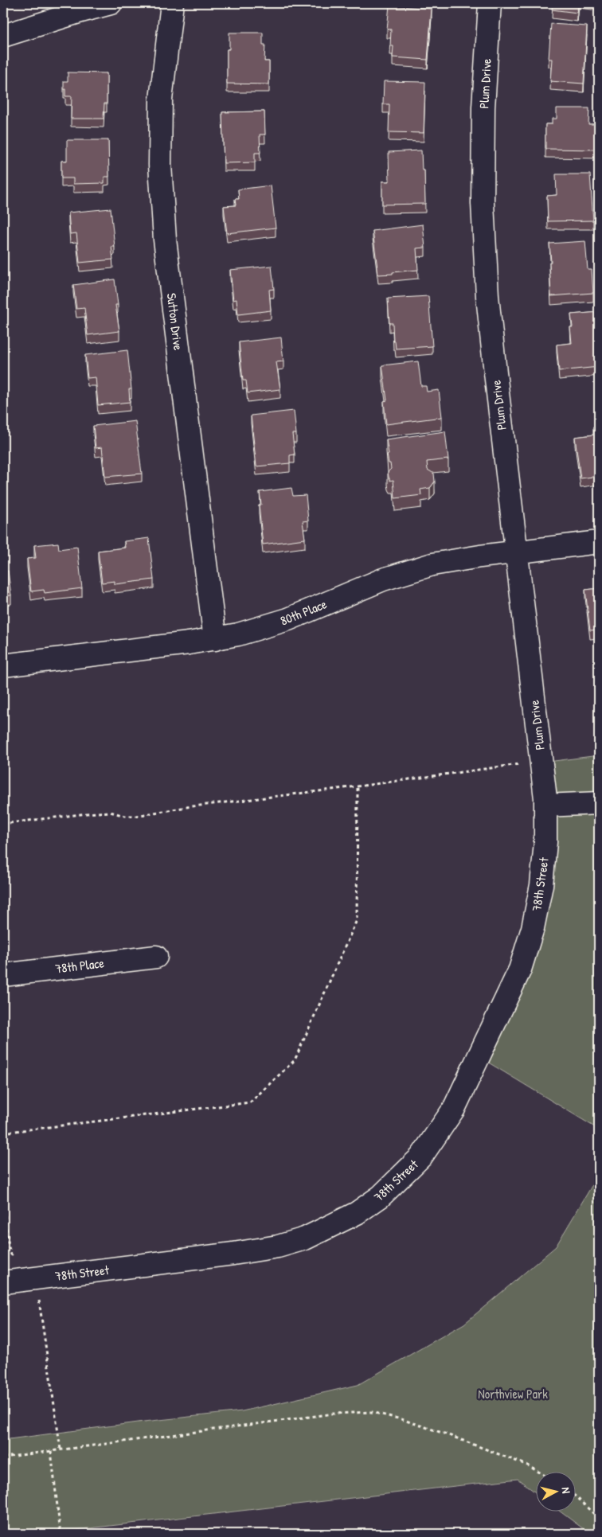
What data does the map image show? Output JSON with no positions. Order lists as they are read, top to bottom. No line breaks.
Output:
{"streets":{"street":["Plum Drive","Sutton Drive","80th Place","78th Street","78th Place"]},"crossings":[["Plum Drive","80th Place"],["Plum Drive","78th Street"],["Sutton Drive","80th Place"]],"parks":["Northview Park"],"north":"right"}
